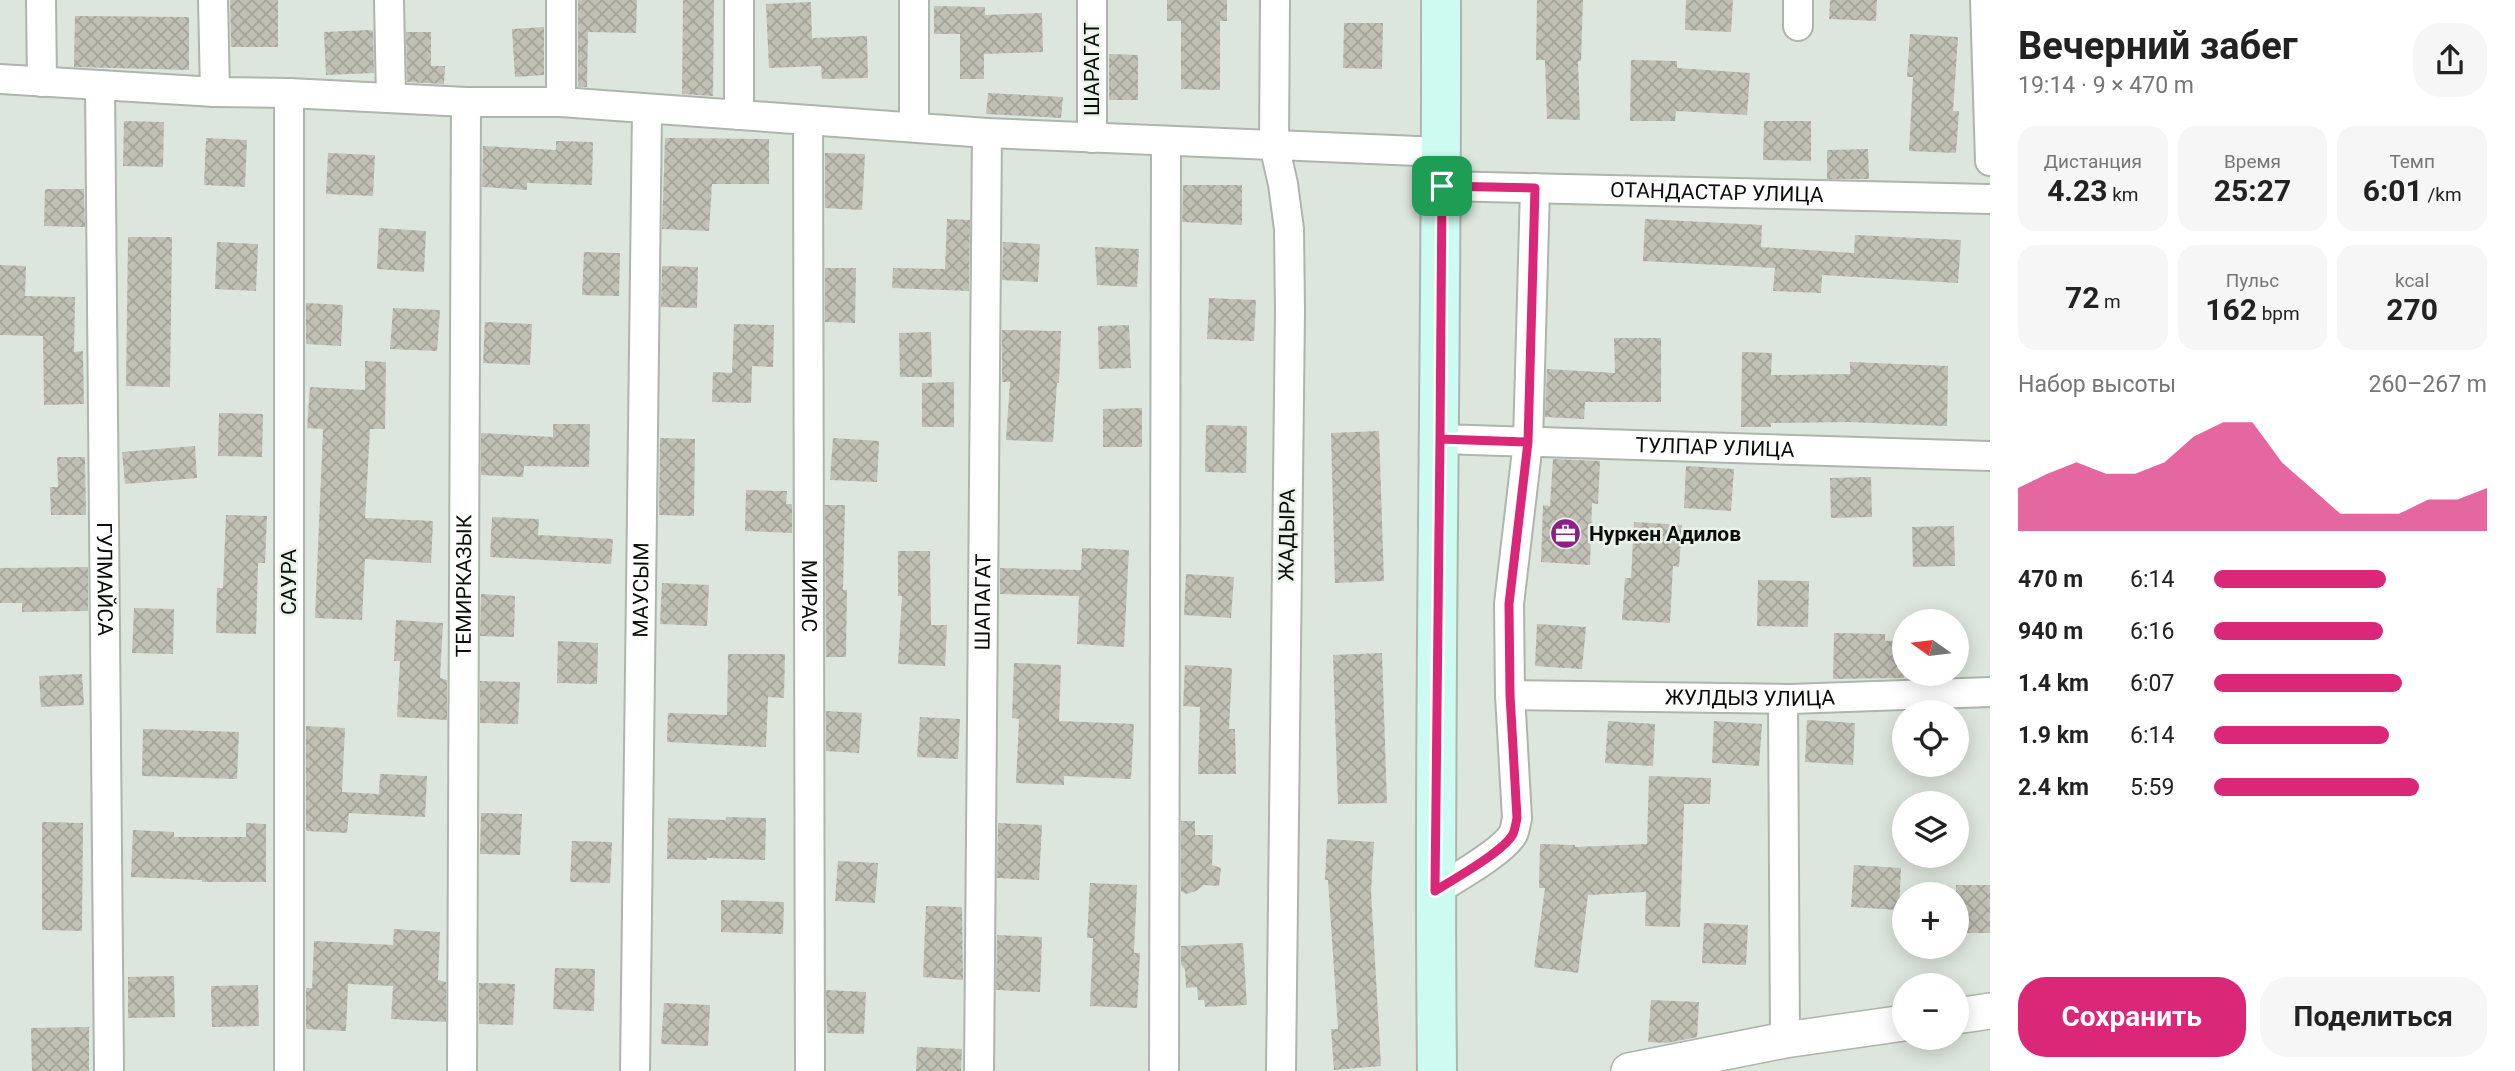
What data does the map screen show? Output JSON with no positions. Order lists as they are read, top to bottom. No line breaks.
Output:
{"streets":{"street":["ШАРАГАТ","ОТАНДАСТАР УЛИЦА","ТУЛПАР УЛИЦА","ЖАДЫРА","ГУЛМАЙСА","САУРА","ТЕМИРКАЗЫК","МАУСЫМ","МИРАС","ШАПАГАТ","ЖУЛДЫЗ УЛИЦА"]},"crossings":[["ШАРАГАТ","ОТАНДАСТАР УЛИЦА"],["ОТАНДАСТАР УЛИЦА","ЖАДЫРА"],["ОТАНДАСТАР УЛИЦА","ГУЛМАЙСА"],["ОТАНДАСТАР УЛИЦА","САУРА"],["ОТАНДАСТАР УЛИЦА","ТЕМИРКАЗЫК"],["ОТАНДАСТАР УЛИЦА","МАУСЫМ"],["ОТАНДАСТАР УЛИЦА","МИРАС"],["ОТАНДАСТАР УЛИЦА","ШАПАГАТ"]],"places":{"office":["Нуркен Адилов"]},"north":"left","page":{"heading":["Вечерний забег","19:14 · 9 × 470 m"],"stats":[["Дистанция","4.23 km"],["Время","25:27"],["Темп","6:01 /km"],["72 m"],["Пульс","162 bpm"],["kcal","270"]],"chart":["Набор высоты","260–267 m"],"list":[{"name":"470 m","note":"6:14"},{"name":"940 m","note":"6:16"},{"name":"1.4 km","note":"6:07"},{"name":"1.9 km","note":"6:14"},{"name":"2.4 km","note":"5:59"}],"map_buttons":["+","−"],"buttons":["Сохранить","Поделиться"]}}
